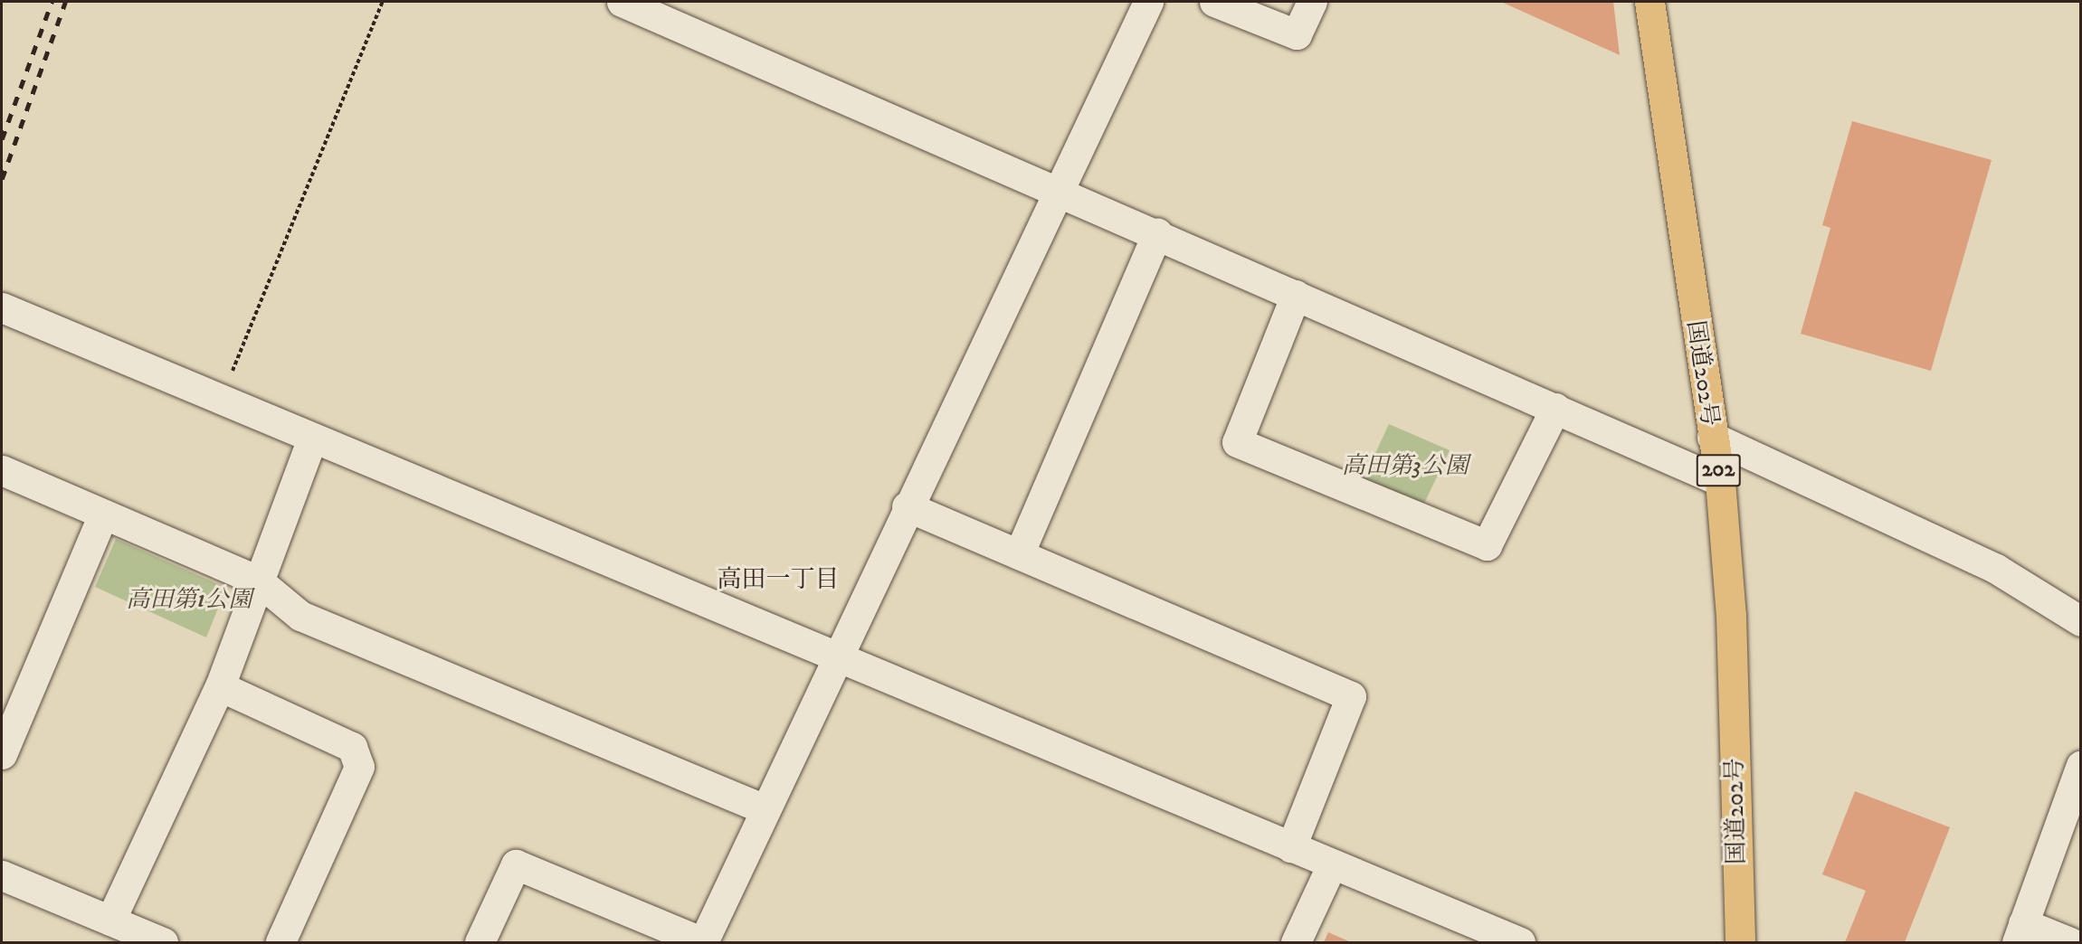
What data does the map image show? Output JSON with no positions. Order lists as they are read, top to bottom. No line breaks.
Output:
{"streets":{"highway":["国道202号","202"]},"districts":["高田一丁目"],"parks":["高田第3公園","高田第1公園"]}
